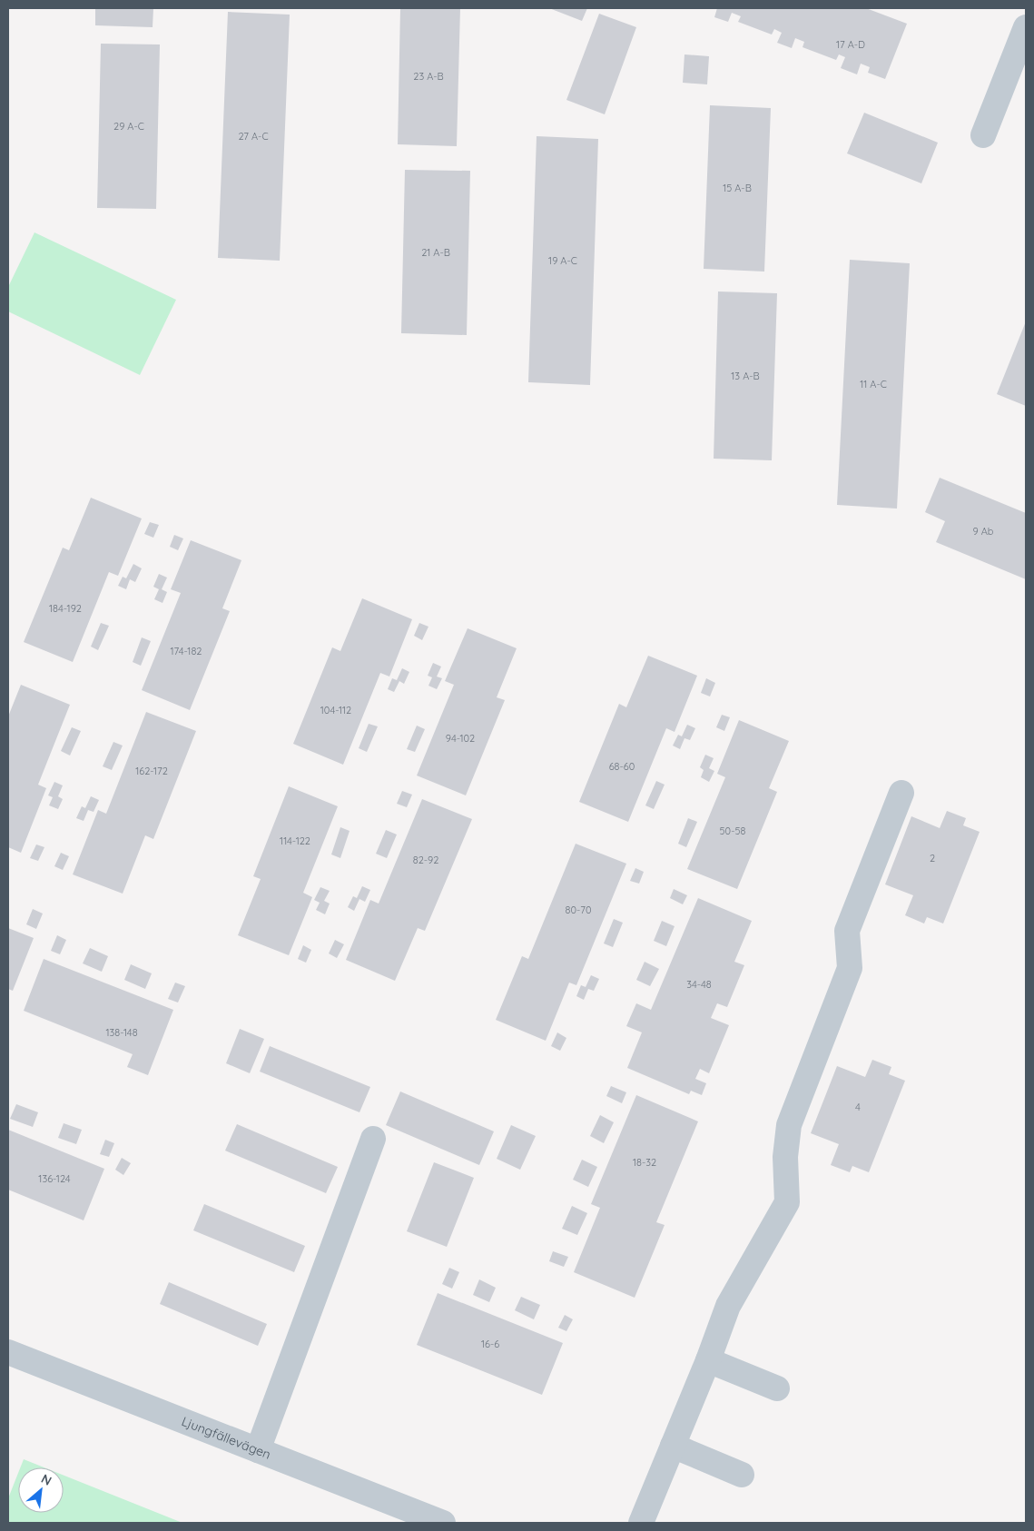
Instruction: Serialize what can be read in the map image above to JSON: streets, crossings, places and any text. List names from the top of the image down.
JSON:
{
  "streets": {
    "street": ["Ljungfällevägen"]
  },
  "house_numbers": [
    "17 A-D",
    "23 A-B",
    "29 A-C",
    "27 A-C",
    "15 A-B",
    "21 A-B",
    "19 A-C",
    "13 A-B",
    "11 A-C",
    "9 Ab",
    "184-192",
    "174-182",
    "104-112",
    "94-102",
    "68-60",
    "162-172",
    "50-58",
    "114-122",
    "2",
    "82-92",
    "80-70",
    "34-48",
    "138-148",
    "4",
    "18-32",
    "136-124",
    "16-6"
  ],
  "north": "top right"
}
